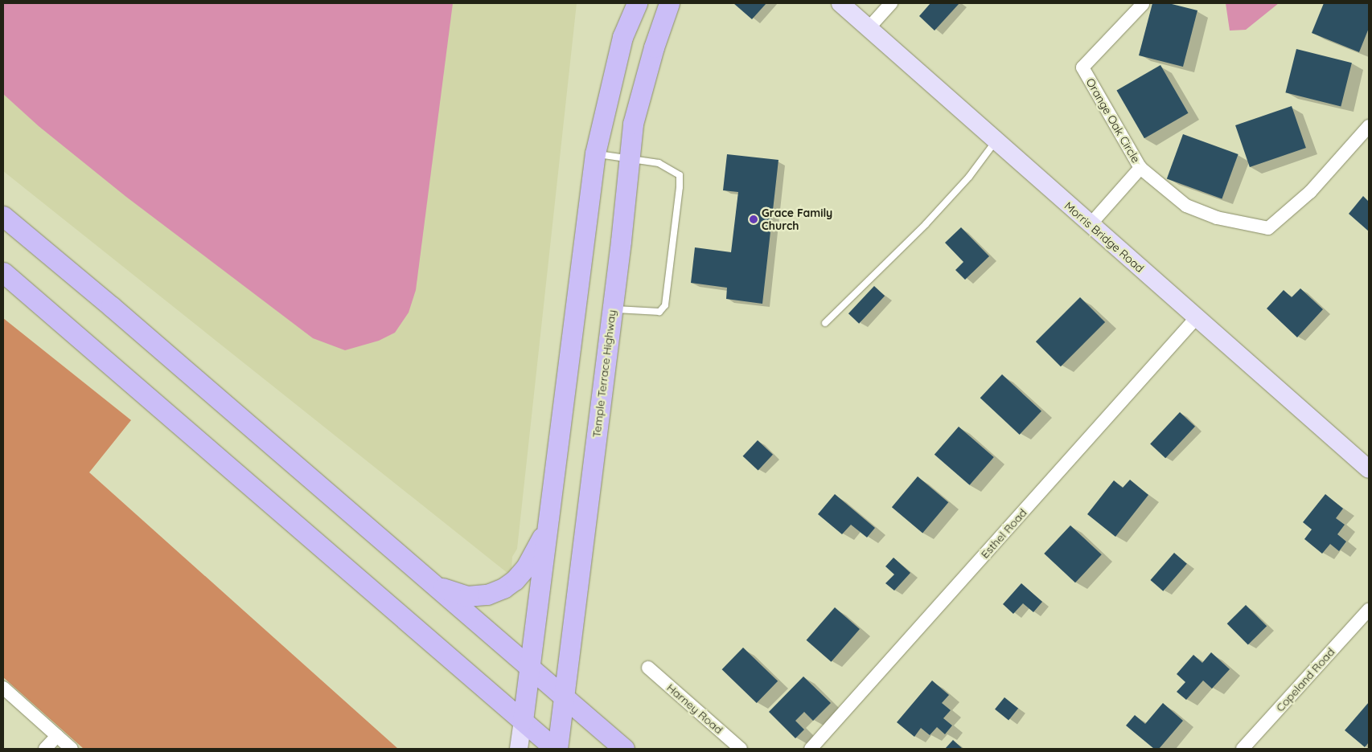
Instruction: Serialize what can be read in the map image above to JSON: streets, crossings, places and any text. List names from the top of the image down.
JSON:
{
  "streets": {
    "main road": ["Temple Terrace Highway"],
    "street": [
      "Orange Oak Circle",
      "Morris Bridge Road",
      "Esthel Road",
      "Copeland Road",
      "Harney Road"
    ]
  },
  "crossings": [
    ["Morris Bridge Road", "Esthel Road"]
  ],
  "places": ["Grace Family Church"]
}
